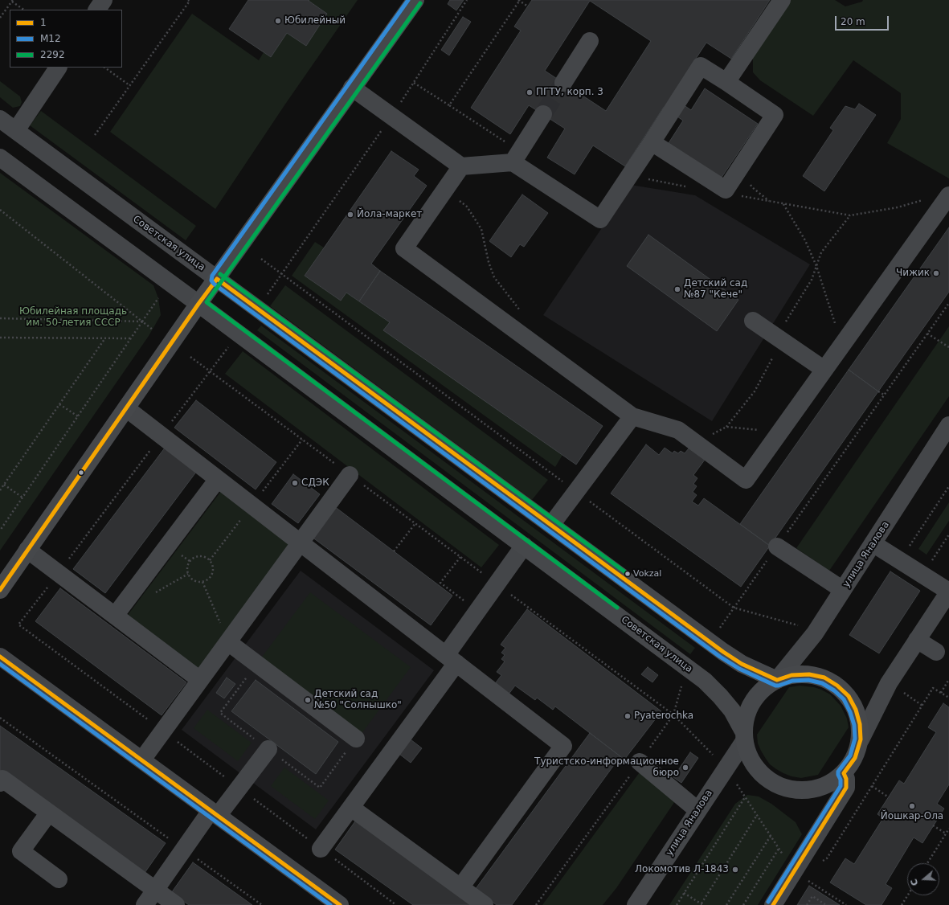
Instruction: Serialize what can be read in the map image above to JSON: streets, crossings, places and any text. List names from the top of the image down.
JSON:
{
  "streets": {
    "main road": ["Советская улица"],
    "street": ["улица Яналова"]
  },
  "crossings": [
    ["Советская улица", "улица Яналова"]
  ],
  "parks": ["Юбилейная площадь им. 50-летия СССР"],
  "places": [
    "Юбилейный",
    "ПГТУ, корп. 3",
    "Йола-маркет",
    "Чижик",
    "Детский сад №87 \"Кече\"",
    "СДЭК",
    "Vokzal",
    "Детский сад №50 \"Солнышко\"",
    "Pyaterochka",
    "Туристско-информационное бюро",
    "Йошкар-Ола",
    "Локомотив Л-1843"
  ],
  "lines": ["transit line М12", "transit line 2292", "transit line 1"],
  "legend": ["1", "М12", "2292"],
  "scale_bar": "20 m",
  "north": "left"
}
